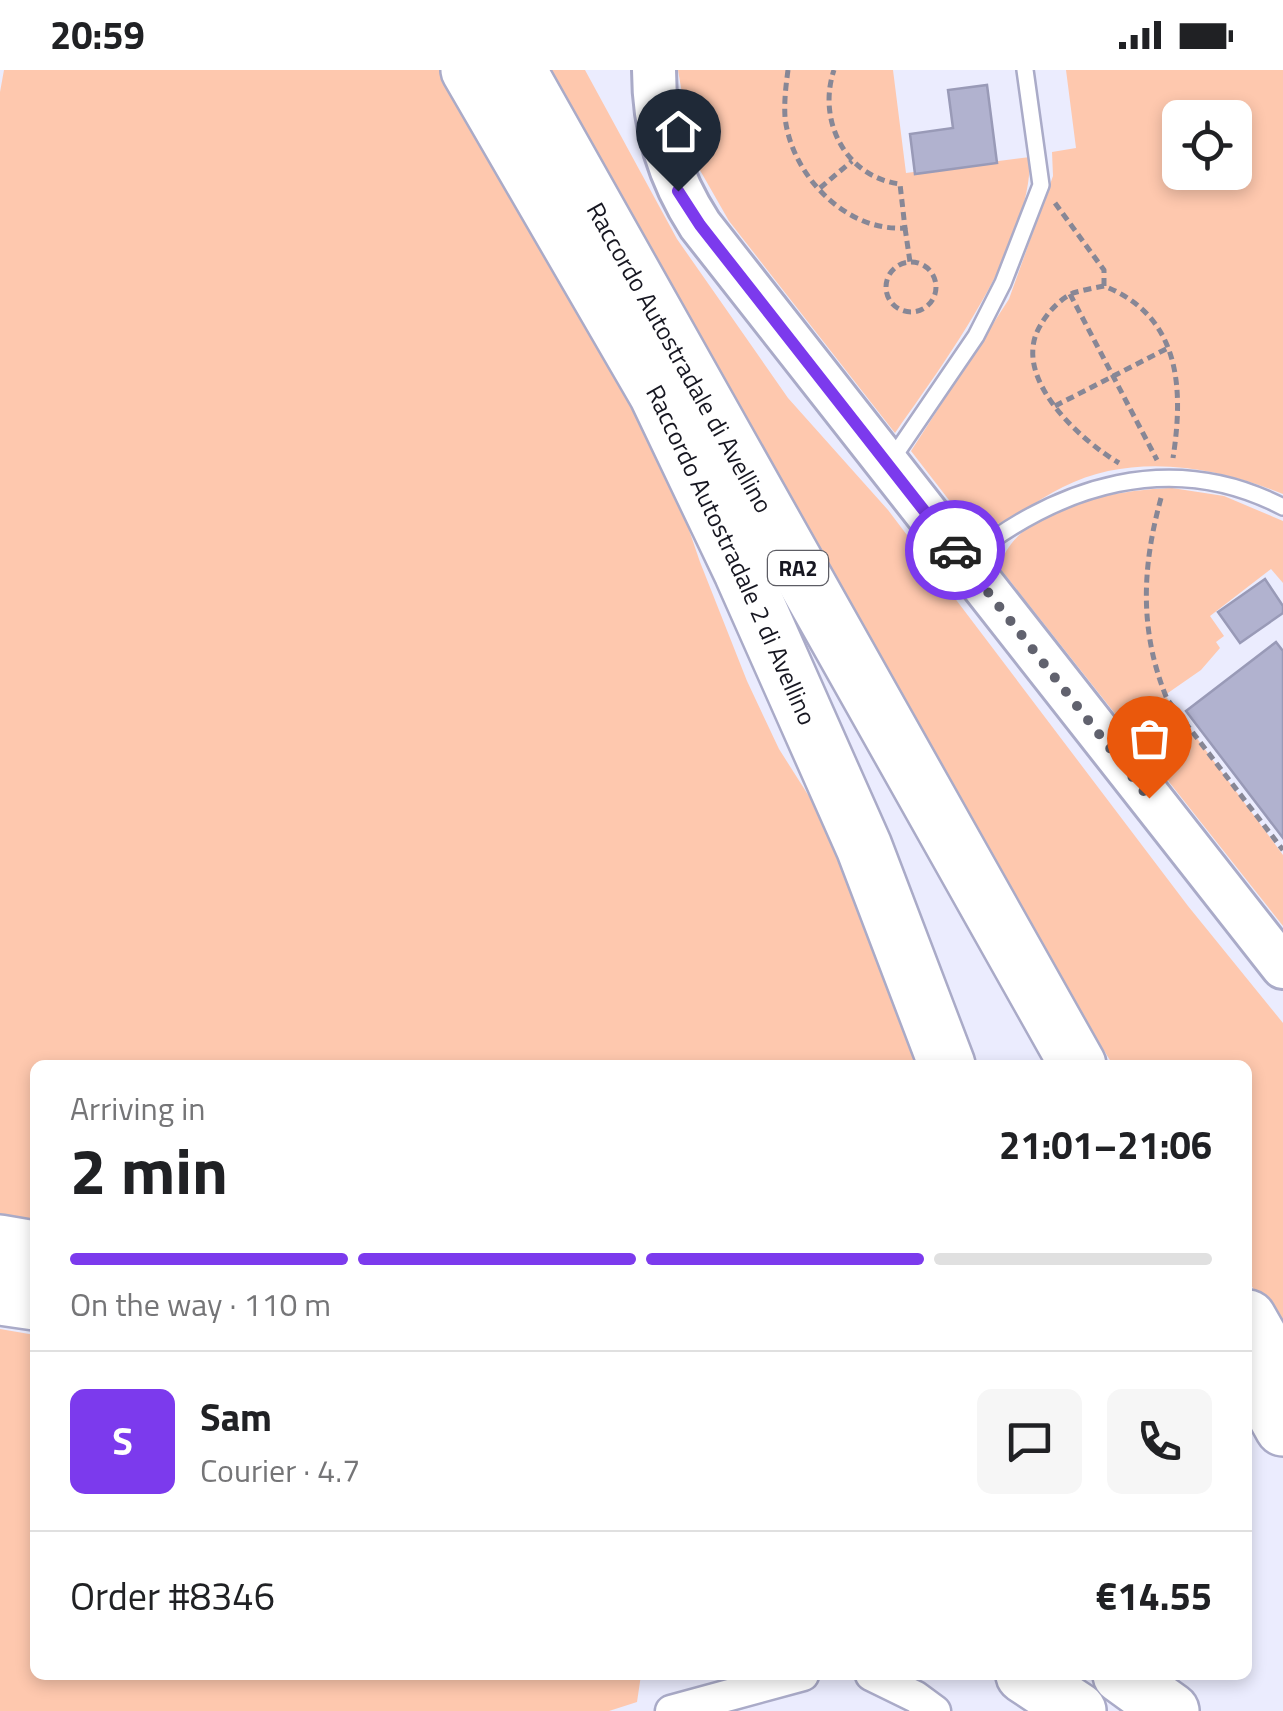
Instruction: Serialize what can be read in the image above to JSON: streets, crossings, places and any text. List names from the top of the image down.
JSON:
{
  "streets": {
    "highway": ["Raccordo Autostradale di Avellino", "Raccordo Autostradale 2 di Avellino", "RA2"]
  },
  "page": {
    "status": "20:59",
    "heading": ["2 min", "Arriving in", "21:01–21:06"],
    "panel": [
      "Sam",
      "Courier · 4.7",
      "Order #8346",
      "€14.55"
    ],
    "bar": "On the way · 110 m",
    "round": "S"
  }
}
